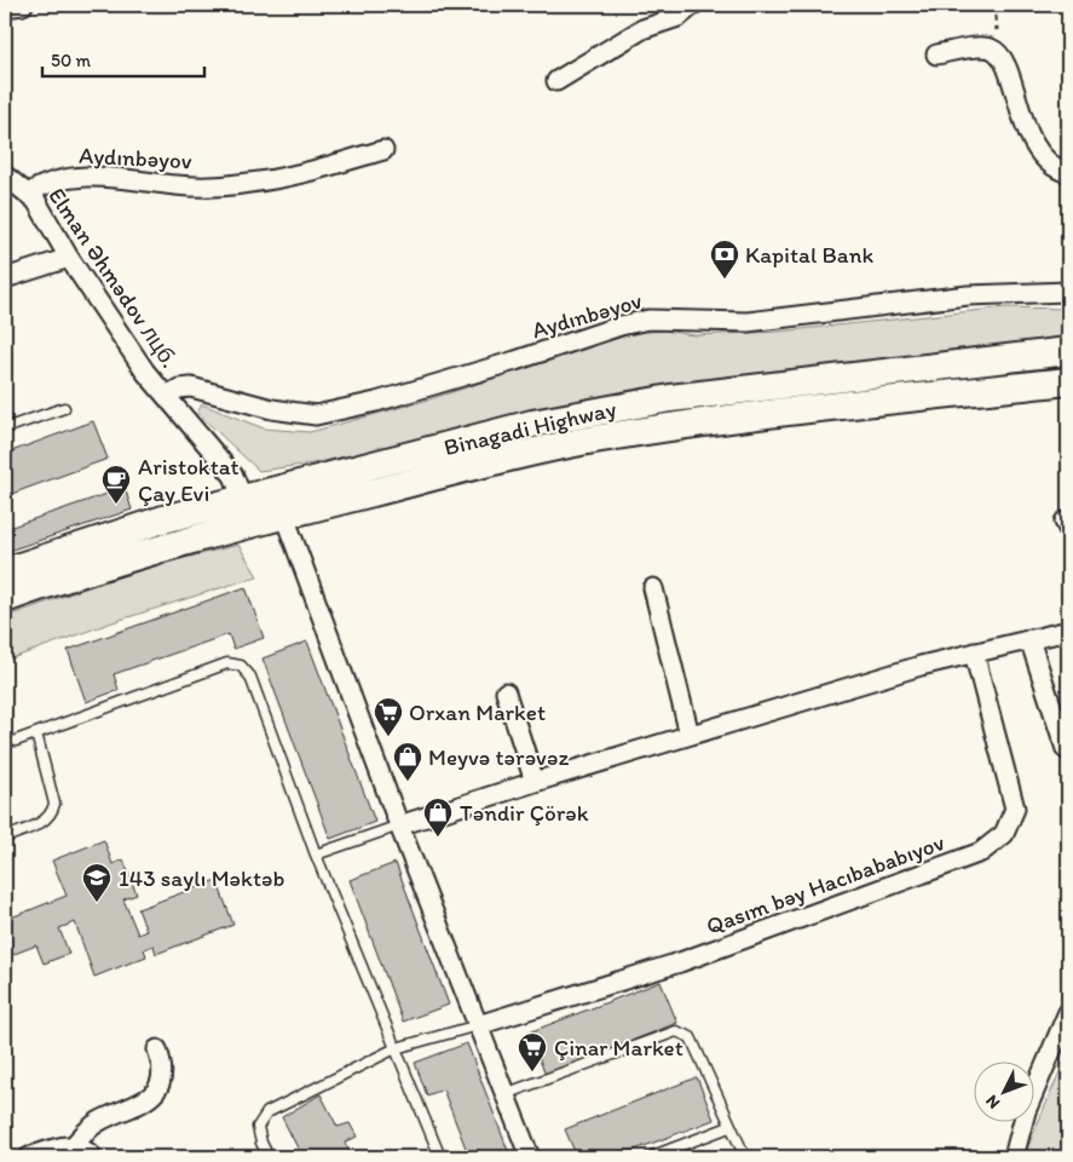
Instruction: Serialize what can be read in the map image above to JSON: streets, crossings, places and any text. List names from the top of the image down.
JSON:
{
  "streets": {
    "main road": ["Binagadi Highway"],
    "street": ["Aydınbəyov", "Elman Əhmədov лцб.", "Qasım bəy Hacıbababıyov"]
  },
  "crossings": [
    ["Aydınbəyov", "Elman Əhmədov лцб."],
    ["Elman Əhmədov лцб.", "Binagadi Highway"]
  ],
  "places": {
    "bank": ["Kapital Bank"],
    "cafe": ["Aristoktat Çay Evi"],
    "supermarket": ["Orxan Market", "Çinar Market"],
    "shop": ["Meyvə tərəvəz", "Təndir Çörək"],
    "school or university": ["143 saylı Məktəb"]
  },
  "scale_bar": "50 m",
  "north": "bottom left"
}
